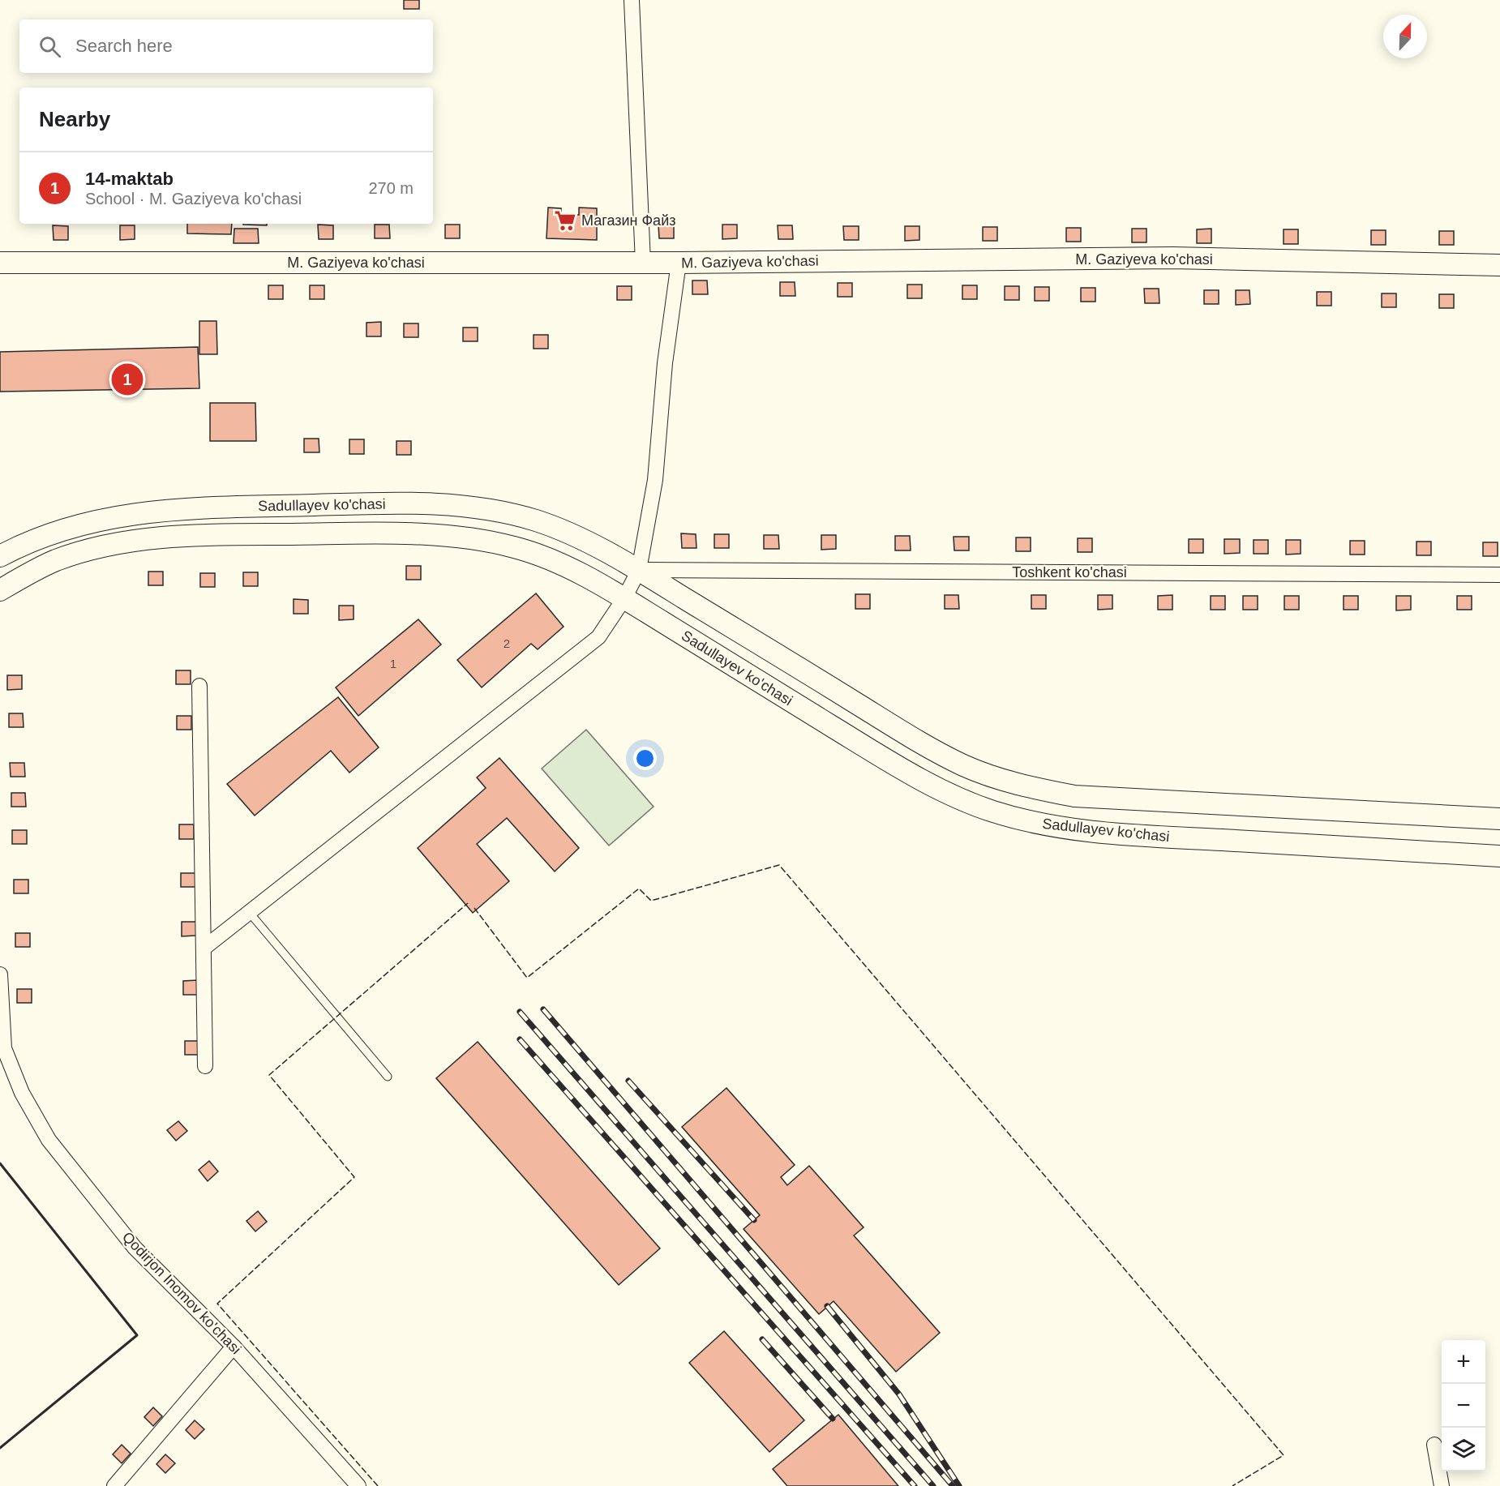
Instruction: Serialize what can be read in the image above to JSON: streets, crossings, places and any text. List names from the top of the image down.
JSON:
{
  "streets": {
    "main road": ["M. Gaziyeva ko'chasi", "Sadullayev ko'chasi"],
    "street": ["Toshkent ko'chasi", "Qodirjon Inomov ko'chasi"]
  },
  "crossings": [
    ["Sadullayev ko'chasi", "Toshkent ko'chasi"]
  ],
  "places": {
    "supermarket": ["Магазин Файз"]
  },
  "house_numbers": ["2", "1"],
  "north": "top",
  "page": {
    "search": "Search here",
    "heading": "Nearby",
    "list": [
      {
        "mark": "1",
        "name": "14-maktab",
        "note": "School · M. Gaziyeva ko'chasi",
        "value": "270 m"
      }
    ],
    "pins": "1",
    "map_buttons": ["+", "−"]
  }
}
